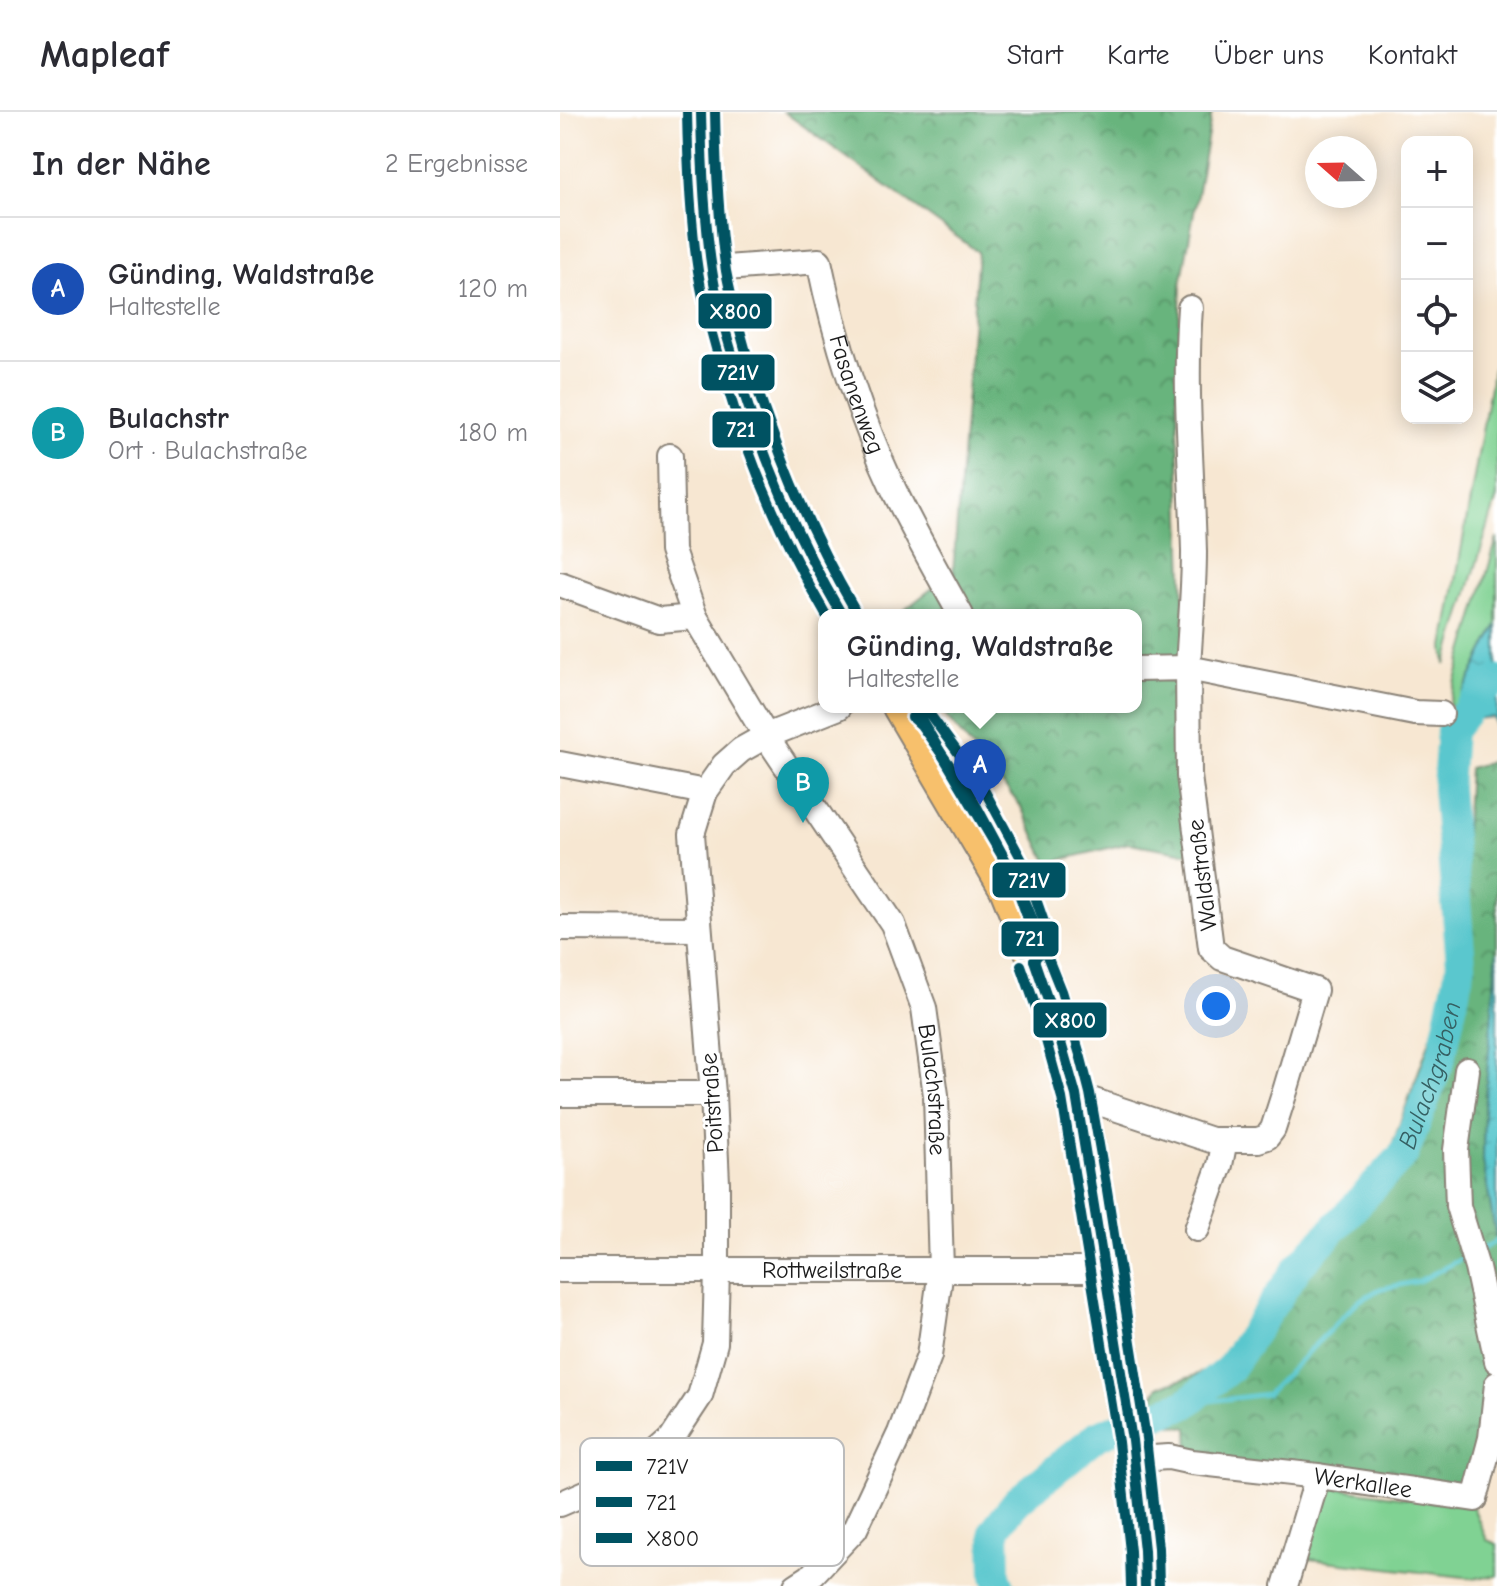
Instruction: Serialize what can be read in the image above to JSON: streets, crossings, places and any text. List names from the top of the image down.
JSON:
{
  "streets": {
    "street": [
      "Fasanenweg",
      "Waldstraße",
      "Bulachstraße",
      "Poitstraße",
      "Rottweilstraße",
      "Werkallee"
    ]
  },
  "crossings": [
    ["Bulachstraße", "Poitstraße"],
    ["Bulachstraße", "Rottweilstraße"],
    ["Poitstraße", "Rottweilstraße"]
  ],
  "water": ["Bulachgraben"],
  "lines": ["transit line 721V", "transit line 721", "transit line X800"],
  "legend": ["721V", "721", "X800"],
  "north": "left",
  "page": {
    "header": "Mapleaf",
    "nav": [
      "Start",
      "Karte",
      "Über uns",
      "Kontakt"
    ],
    "heading": ["In der Nähe", "2 Ergebnisse"],
    "map_buttons": ["+", "−"],
    "list": [
      {
        "mark": "A",
        "name": "Günding, Waldstraße",
        "note": "Haltestelle",
        "value": "120 m"
      },
      {
        "mark": "B",
        "name": "Bulachstr",
        "note": "Ort · Bulachstraße",
        "value": "180 m"
      }
    ],
    "popup": ["Günding, Waldstraße", "Haltestelle"],
    "pins": ["A", "B"]
  }
}
